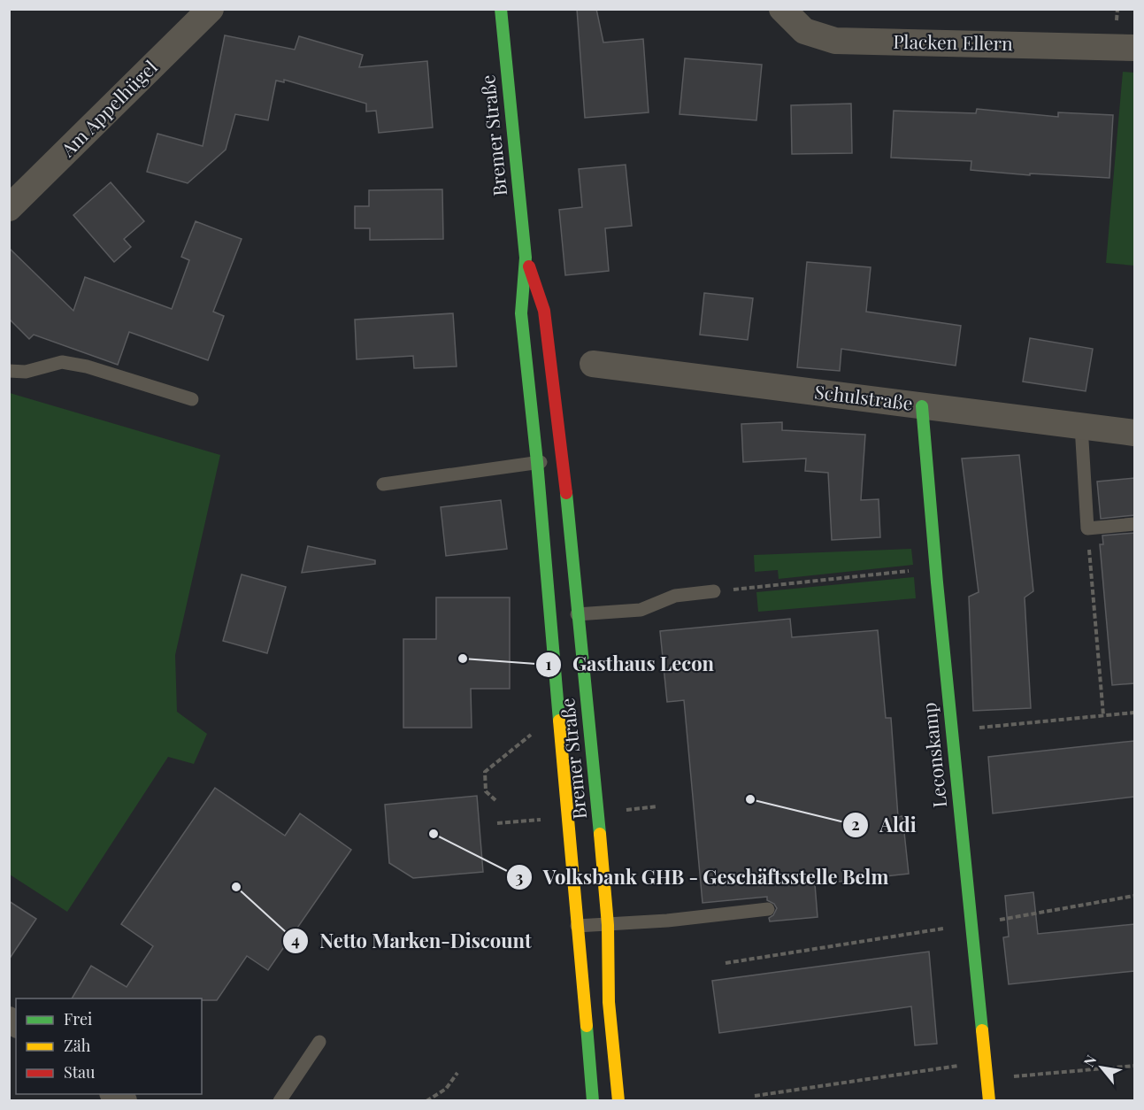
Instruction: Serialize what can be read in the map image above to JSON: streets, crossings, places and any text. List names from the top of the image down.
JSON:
{
  "streets": {
    "street": [
      "Placken Ellern",
      "Am Appelhügel",
      "Bremer Straße",
      "Schulstraße",
      "Leconskamp"
    ]
  },
  "crossings": [
    ["Schulstraße", "Leconskamp"]
  ],
  "places": [
    "Gasthaus Lecon",
    "Aldi",
    "Volksbank GHB - Geschäftsstelle Belm",
    "Netto Marken-Discount"
  ],
  "legend": ["Frei", "Zäh", "Stau"],
  "north": "top left"
}
